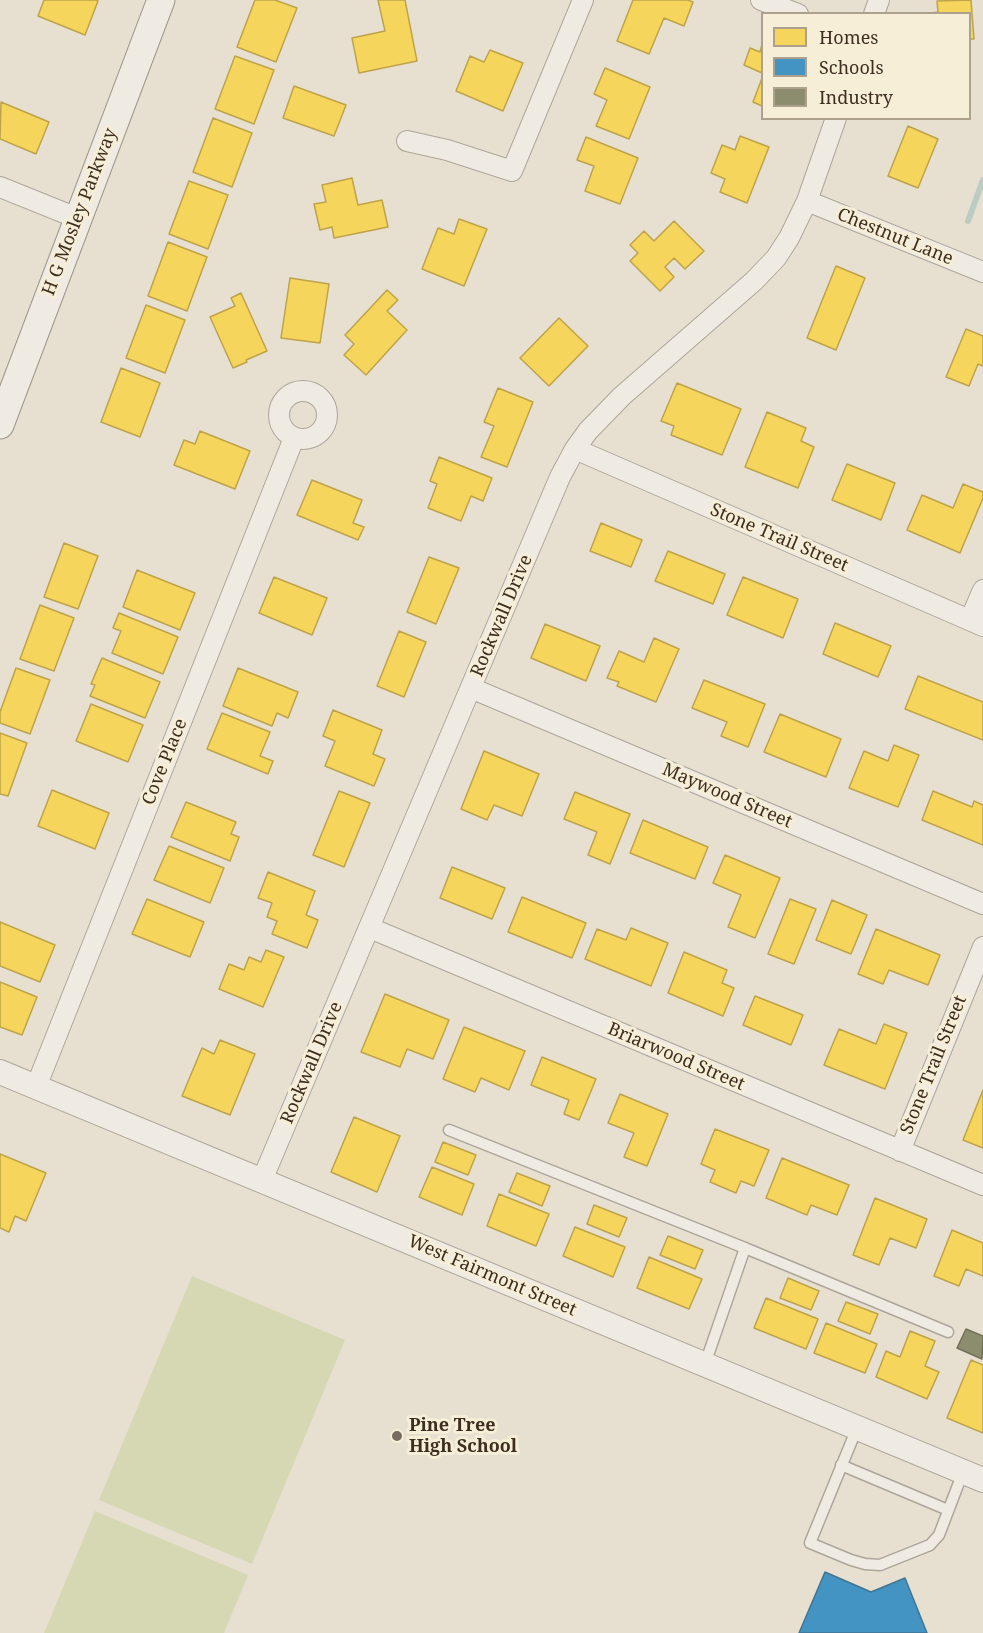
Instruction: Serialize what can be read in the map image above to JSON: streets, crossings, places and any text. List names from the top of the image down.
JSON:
{
  "streets": {
    "main road": ["H G Mosley Parkway"],
    "street": [
      "Chestnut Lane",
      "Stone Trail Street",
      "Rockwall Drive",
      "Cove Place",
      "Maywood Street",
      "Briarwood Street",
      "West Fairmont Street"
    ]
  },
  "crossings": [
    ["Chestnut Lane", "Rockwall Drive"],
    ["Stone Trail Street", "Rockwall Drive"],
    ["Stone Trail Street", "Briarwood Street"],
    ["Rockwall Drive", "Maywood Street"],
    ["Rockwall Drive", "Briarwood Street"],
    ["Rockwall Drive", "West Fairmont Street"],
    ["Cove Place", "West Fairmont Street"]
  ],
  "places": ["Pine Tree High School"],
  "legend": ["Homes", "Schools", "Industry"]
}
